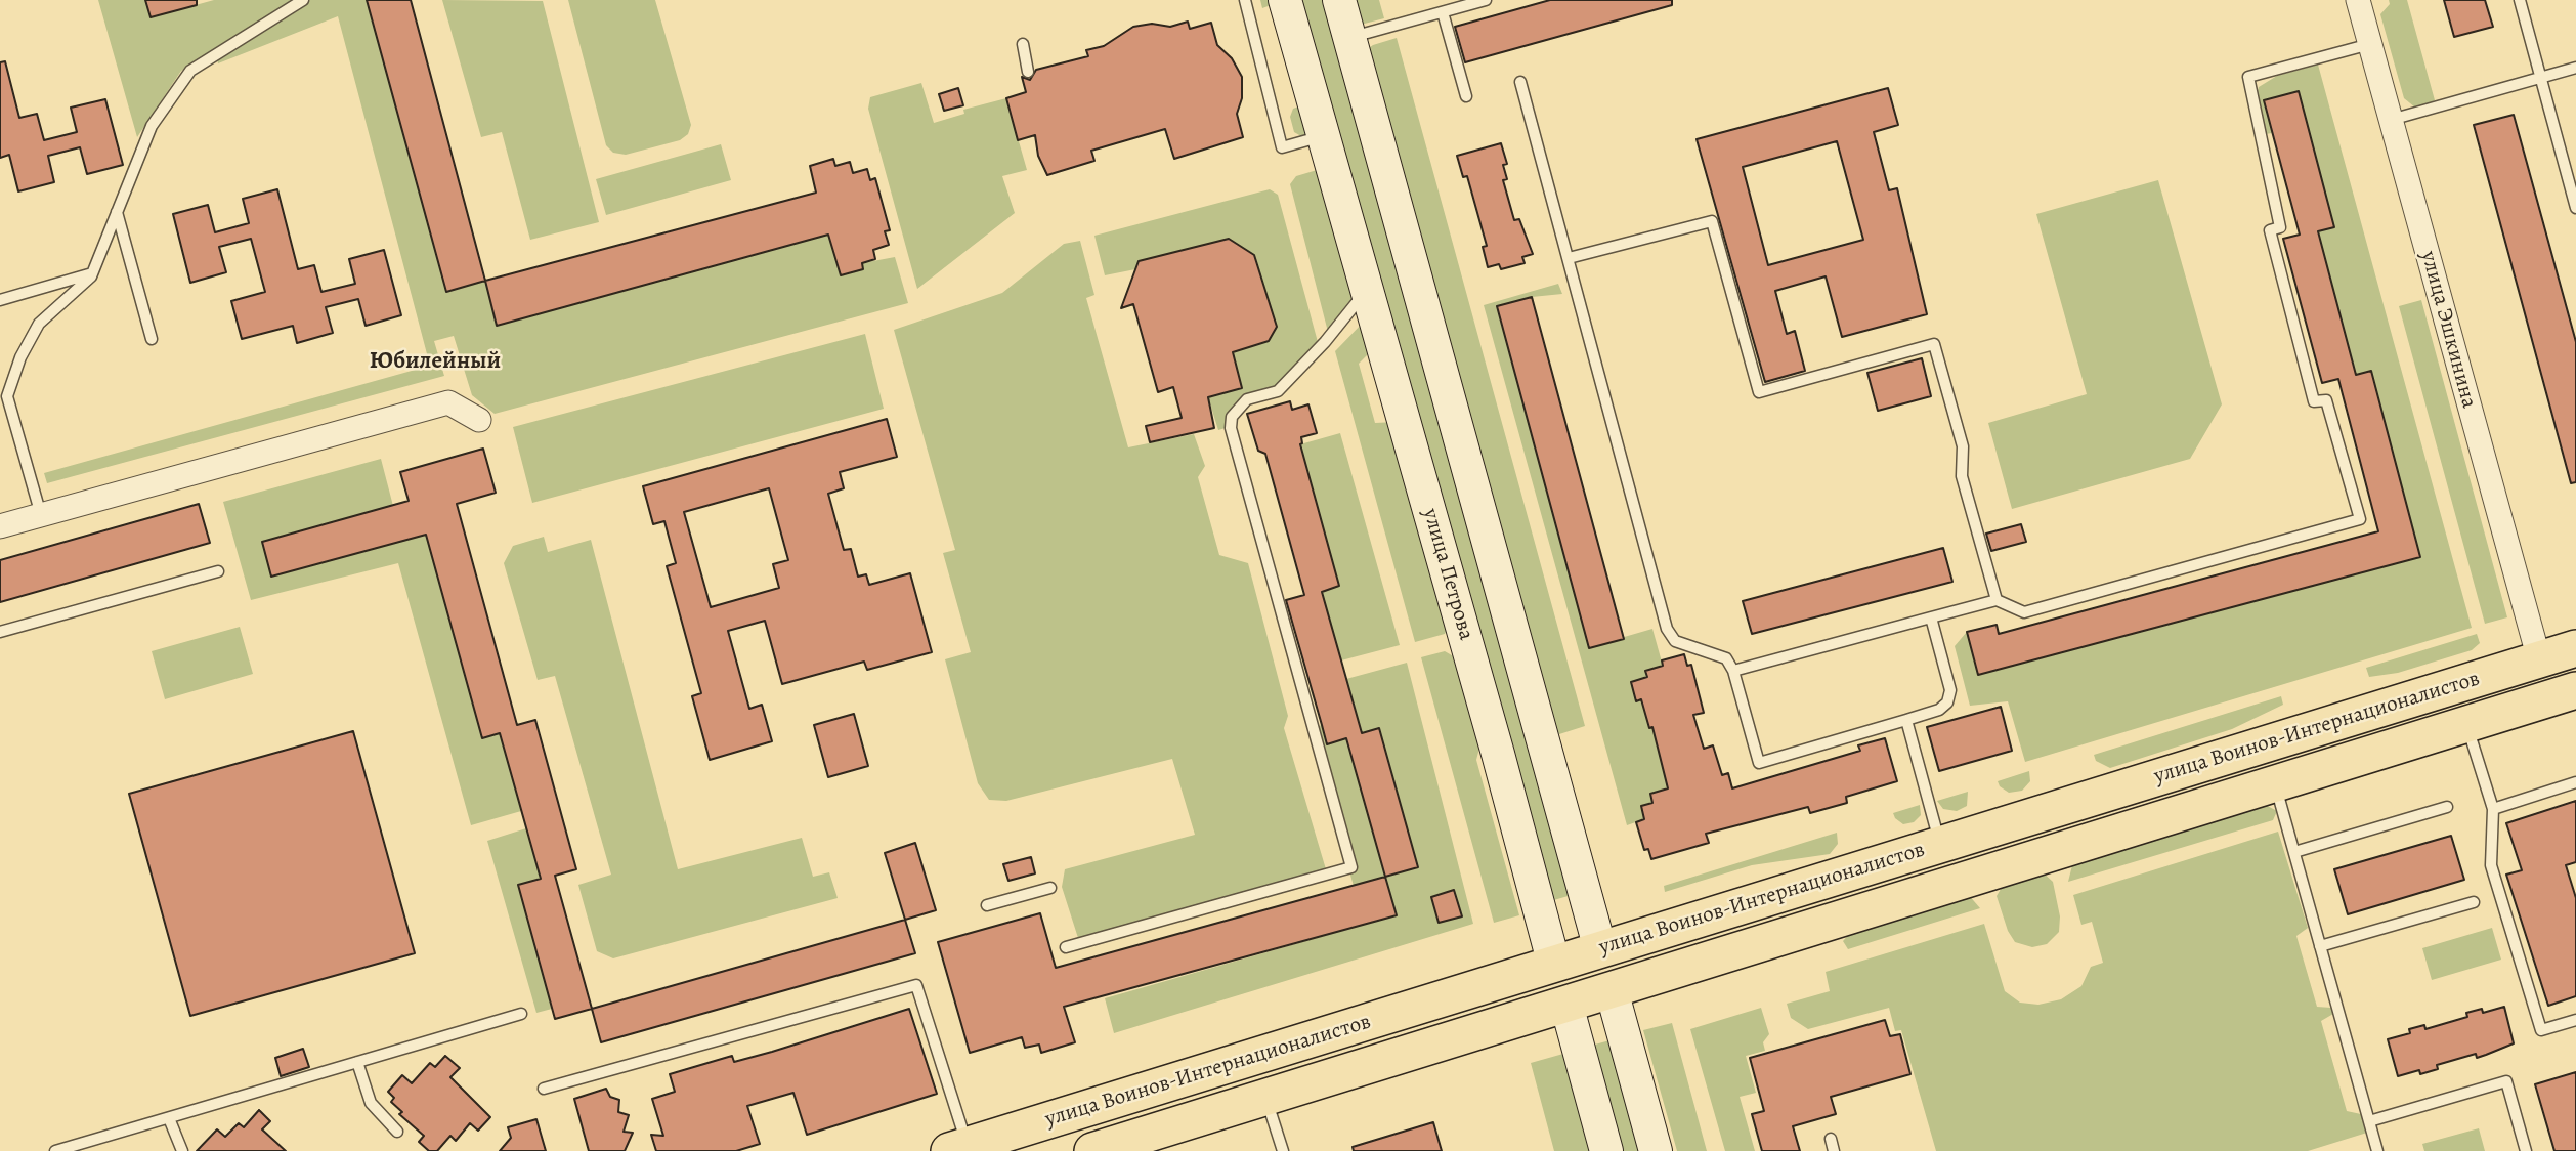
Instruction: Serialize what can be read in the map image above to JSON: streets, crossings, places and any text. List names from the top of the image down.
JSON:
{
  "streets": {
    "main road": ["улица Петрова", "улица Воинов-Интернационалистов"],
    "street": ["улица Эшкинина"]
  },
  "crossings": [
    ["улица Эшкинина", "улица Воинов-Интернационалистов"],
    ["улица Петрова", "улица Воинов-Интернационалистов"]
  ],
  "districts": ["Юбилейный"]
}
